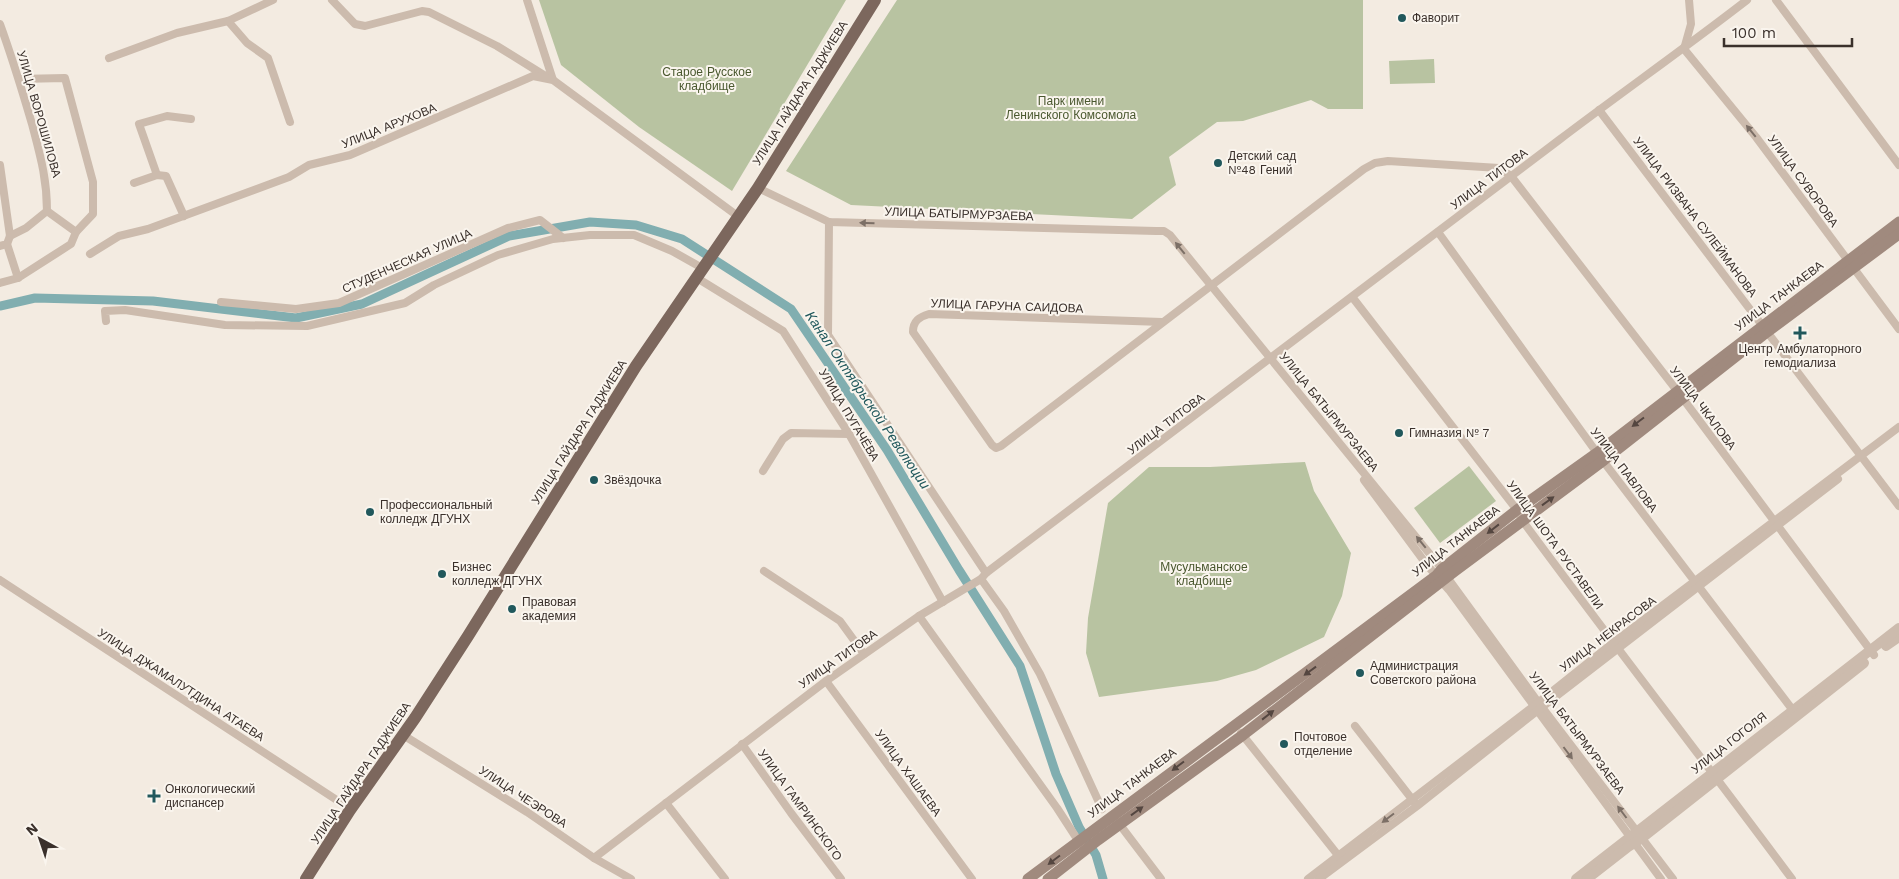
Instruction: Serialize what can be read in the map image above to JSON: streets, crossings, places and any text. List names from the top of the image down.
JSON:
{
  "streets": {
    "main road": ["УЛИЦА ГАЙДАРА ГАДЖИЕВА", "УЛИЦА ТАНКАЕВА"],
    "street": [
      "УЛИЦА ВОРОШИЛОВА",
      "УЛИЦА АРУХОВА",
      "УЛИЦА ТИТОВА",
      "УЛИЦА СУВОРОВА",
      "УЛИЦА БАТЫРМУРЗАЕВА",
      "УЛИЦА РИЗВАНА СУЛЕЙМАНОВА",
      "СТУДЕНЧЕСКАЯ УЛИЦА",
      "УЛИЦА ГАРУНА САИДОВА",
      "УЛИЦА ЧКАЛОВА",
      "УЛИЦА ПУГАЧЁВА",
      "УЛИЦА ПАВЛОВА",
      "УЛИЦА ШОТА РУСТАВЕЛИ",
      "УЛИЦА НЕКРАСОВА",
      "УЛИЦА ДЖАМАЛУТДИНА АТАЕВА",
      "УЛИЦА ГОГОЛЯ",
      "УЛИЦА ХАШАЕВА",
      "УЛИЦА ЧЕЭРОВА",
      "УЛИЦА ГАМРИНСКОГО"
    ]
  },
  "crossings": [
    ["УЛИЦА ГАЙДАРА ГАДЖИЕВА", "УЛИЦА БАТЫРМУРЗАЕВА"],
    ["УЛИЦА ГАЙДАРА ГАДЖИЕВА", "УЛИЦА ПУГАЧЁВА"],
    ["УЛИЦА ГАЙДАРА ГАДЖИЕВА", "УЛИЦА ДЖАМАЛУТДИНА АТАЕВА"],
    ["УЛИЦА ГАЙДАРА ГАДЖИЕВА", "УЛИЦА ЧЕЭРОВА"],
    ["УЛИЦА ТИТОВА", "УЛИЦА СУВОРОВА"],
    ["УЛИЦА ТИТОВА", "УЛИЦА БАТЫРМУРЗАЕВА"],
    ["УЛИЦА ТИТОВА", "УЛИЦА РИЗВАНА СУЛЕЙМАНОВА"],
    ["УЛИЦА ТИТОВА", "УЛИЦА ГАРУНА САИДОВА"],
    ["УЛИЦА ТИТОВА", "УЛИЦА ЧКАЛОВА"],
    ["УЛИЦА ТИТОВА", "УЛИЦА ПУГАЧЁВА"],
    ["УЛИЦА ТИТОВА", "УЛИЦА ПАВЛОВА"],
    ["УЛИЦА ТИТОВА", "УЛИЦА ШОТА РУСТАВЕЛИ"],
    ["УЛИЦА ТИТОВА", "УЛИЦА ХАШАЕВА"],
    ["УЛИЦА ТИТОВА", "УЛИЦА ЧЕЭРОВА"],
    ["УЛИЦА ТИТОВА", "УЛИЦА ГАМРИНСКОГО"],
    ["УЛИЦА СУВОРОВА", "УЛИЦА ТАНКАЕВА"],
    ["УЛИЦА БАТЫРМУРЗАЕВА", "УЛИЦА ТАНКАЕВА"],
    ["УЛИЦА БАТЫРМУРЗАЕВА", "УЛИЦА ГАРУНА САИДОВА"],
    ["УЛИЦА БАТЫРМУРЗАЕВА", "УЛИЦА НЕКРАСОВА"],
    ["УЛИЦА БАТЫРМУРЗАЕВА", "УЛИЦА ГОГОЛЯ"],
    ["УЛИЦА РИЗВАНА СУЛЕЙМАНОВА", "УЛИЦА ТАНКАЕВА"],
    ["УЛИЦА РИЗВАНА СУЛЕЙМАНОВА", "УЛИЦА НЕКРАСОВА"],
    ["СТУДЕНЧЕСКАЯ УЛИЦА", "УЛИЦА ПУГАЧЁВА"],
    ["УЛИЦА ТАНКАЕВА", "УЛИЦА ЧКАЛОВА"],
    ["УЛИЦА ТАНКАЕВА", "УЛИЦА ПАВЛОВА"],
    ["УЛИЦА ТАНКАЕВА", "УЛИЦА ШОТА РУСТАВЕЛИ"],
    ["УЛИЦА ГАРУНА САИДОВА", "УЛИЦА ЧКАЛОВА"],
    ["УЛИЦА ЧКАЛОВА", "УЛИЦА НЕКРАСОВА"],
    ["УЛИЦА ЧКАЛОВА", "УЛИЦА ГОГОЛЯ"],
    ["УЛИЦА ПАВЛОВА", "УЛИЦА НЕКРАСОВА"],
    ["УЛИЦА ПАВЛОВА", "УЛИЦА ГОГОЛЯ"],
    ["УЛИЦА ШОТА РУСТАВЕЛИ", "УЛИЦА НЕКРАСОВА"],
    ["УЛИЦА ШОТА РУСТАВЕЛИ", "УЛИЦА ГОГОЛЯ"]
  ],
  "one_way": ["УЛИЦА СУВОРОВА"],
  "water": ["Канал Октябрьской Революции"],
  "parks": ["Старое Русское кладбище", "Парк имени Ленинского Комсомола", "Мусульманское кладбище"],
  "places": {
    "other": [
      "Фаворит",
      "Детский сад №48 Гений",
      "Гимназия № 7",
      "Звёздочка",
      "Профессиональный колледж ДГУНХ",
      "Бизнес колледж ДГУНХ",
      "Правовая академия",
      "Администрация Советского района",
      "Почтовое отделение"
    ],
    "health": ["Центр Амбулаторного гемодиализа", "Онкологический диспансер"]
  },
  "scale_bar": "100 m",
  "north": "top left"
}
